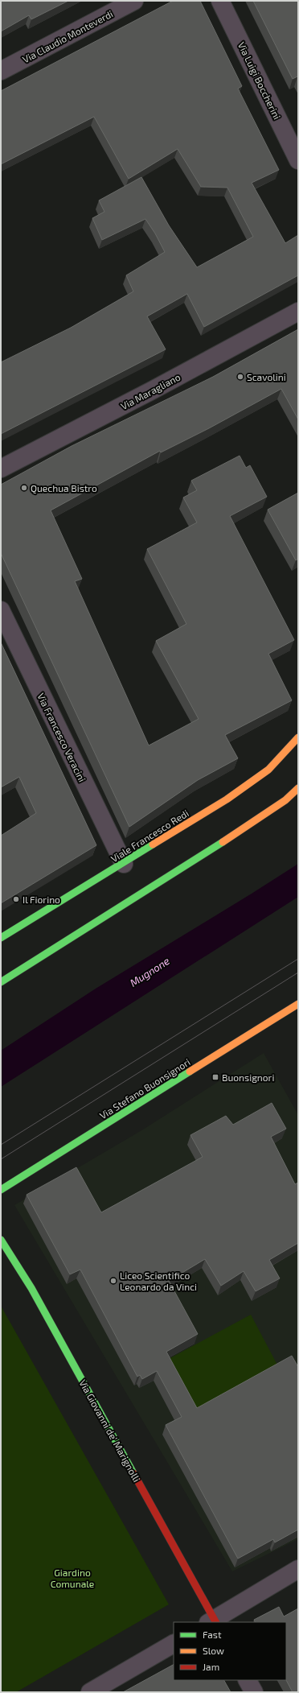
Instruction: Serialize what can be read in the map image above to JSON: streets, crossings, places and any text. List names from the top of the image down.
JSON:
{
  "streets": {
    "street": [
      "Via Claudio Monteverdi",
      "Via Luigi Boccherini",
      "Via Maragliano",
      "Via Francesco Veracini",
      "Viale Francesco Redi",
      "Via Stefano Buonsignori",
      "Via Giovanni de' Marignolli"
    ]
  },
  "crossings": [
    ["Via Francesco Veracini", "Viale Francesco Redi"]
  ],
  "water": ["Mugnone"],
  "parks": ["Giardino Comunale"],
  "places": {
    "other": [
      "Scavolini",
      "Quechua Bistro",
      "Il Fiorino",
      "Liceo Scientifico Leonardo da Vinci"
    ],
    "transit": ["Buonsignori"]
  },
  "legend": ["Fast", "Slow", "Jam"]
}
